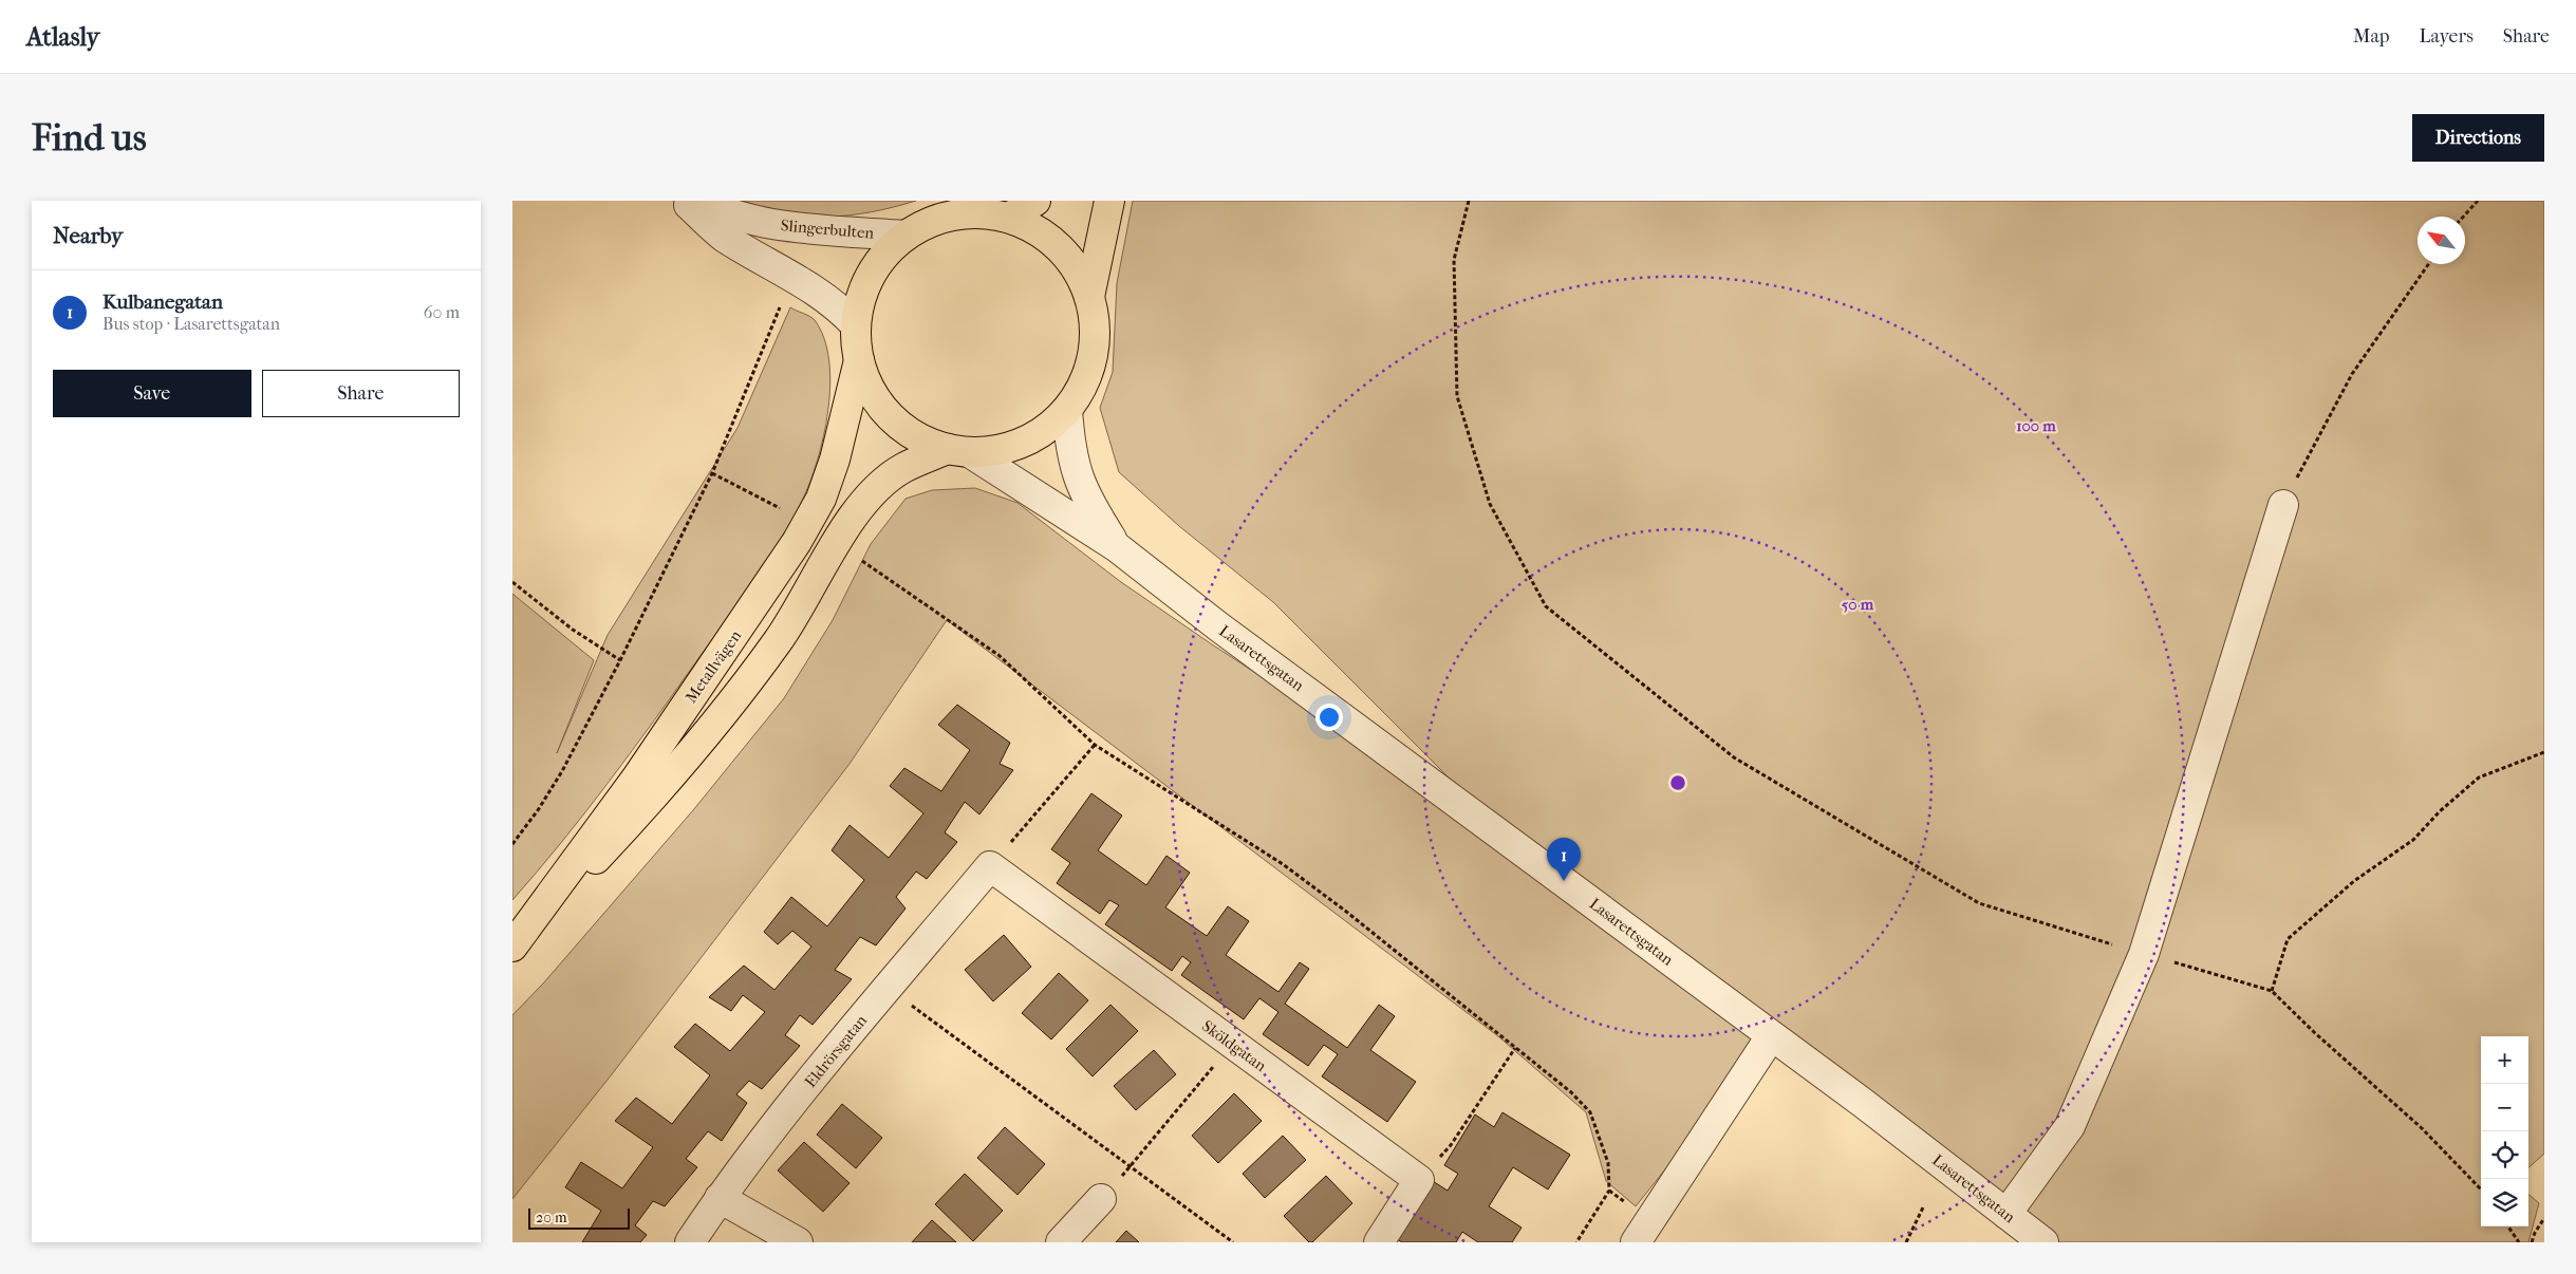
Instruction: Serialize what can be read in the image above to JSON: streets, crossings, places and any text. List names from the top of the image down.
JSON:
{
  "streets": {
    "main road": ["Metallvägen"],
    "street": [
      "Slingerbulten",
      "Lasarettsgatan",
      "Sköldgatan",
      "Eldrörsgatan"
    ]
  },
  "crossings": [
    ["Lasarettsgatan", "Metallvägen"],
    ["Sköldgatan", "Eldrörsgatan"]
  ],
  "scale_bar": "20 m",
  "north": "top left",
  "page": {
    "header": "Atlasly",
    "nav": ["Map", "Layers", "Share"],
    "buttons": [
      "Directions",
      ["Save", "Share"]
    ],
    "title": "Find us",
    "heading": "Nearby",
    "list": [
      {
        "mark": "1",
        "name": "Kulbanegatan",
        "note": "Bus stop · Lasarettsgatan",
        "value": "60 m"
      }
    ],
    "pins": "1",
    "map_buttons": ["+", "−"],
    "scale": "20 m"
  },
  "rings": ["100 m", "50 m"]
}
